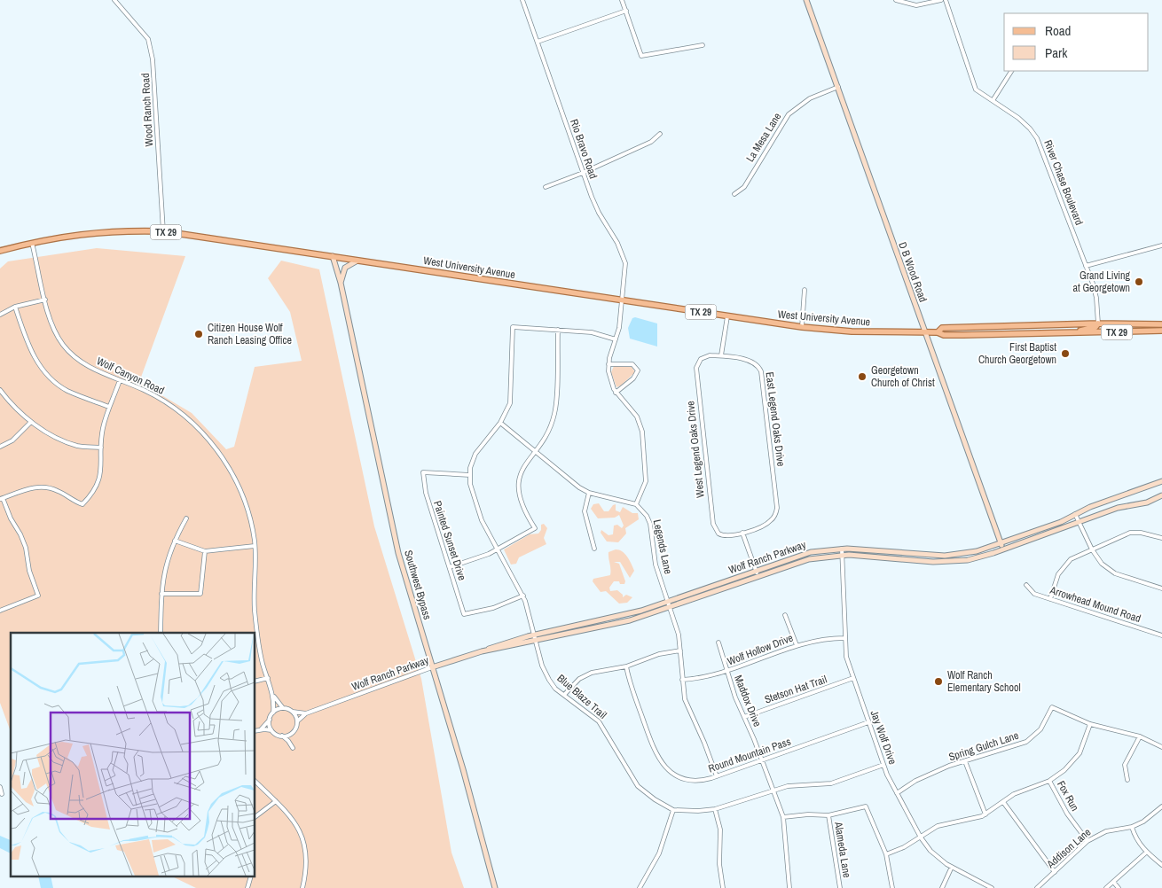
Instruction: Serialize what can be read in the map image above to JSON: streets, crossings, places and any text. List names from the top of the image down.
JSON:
{
  "streets": {
    "main road": ["TX 29", "West University Avenue"],
    "street": [
      "Wood Ranch Road",
      "La Mesa Lane",
      "Rio Bravo Road",
      "River Chase Boulevard",
      "D B Wood Road",
      "Wolf Canyon Road",
      "East Legend Oaks Drive",
      "West Legend Oaks Drive",
      "Painted Sunset Drive",
      "Legends Lane",
      "Wolf Ranch Parkway",
      "Southwest Bypass",
      "Arrowhead Mound Road",
      "Wolf Hollow Drive",
      "Stetson Hat Trail",
      "Blue Blaze Trail",
      "Maddox Drive",
      "Jay Wolf Drive",
      "Spring Gulch Lane",
      "Round Mountain Pass",
      "Fox Run",
      "Addison Lane",
      "Alameda Lane"
    ]
  },
  "crossings": [
    ["Wood Ranch Road", "West University Avenue"],
    ["La Mesa Lane", "D B Wood Road"],
    ["Rio Bravo Road", "West University Avenue"],
    ["River Chase Boulevard", "West University Avenue"],
    ["West University Avenue", "D B Wood Road"],
    ["West University Avenue", "Wolf Canyon Road"],
    ["West University Avenue", "Southwest Bypass"],
    ["D B Wood Road", "Wolf Ranch Parkway"],
    ["Wolf Canyon Road", "Wolf Ranch Parkway"],
    ["East Legend Oaks Drive", "West Legend Oaks Drive"],
    ["Painted Sunset Drive", "Blue Blaze Trail"],
    ["Legends Lane", "Wolf Ranch Parkway"],
    ["Legends Lane", "Wolf Hollow Drive"],
    ["Legends Lane", "Round Mountain Pass"],
    ["Wolf Ranch Parkway", "Southwest Bypass"],
    ["Wolf Ranch Parkway", "Blue Blaze Trail"],
    ["Wolf Ranch Parkway", "Jay Wolf Drive"],
    ["Wolf Hollow Drive", "Maddox Drive"],
    ["Wolf Hollow Drive", "Jay Wolf Drive"],
    ["Stetson Hat Trail", "Maddox Drive"],
    ["Stetson Hat Trail", "Jay Wolf Drive"],
    ["Maddox Drive", "Round Mountain Pass"],
    ["Jay Wolf Drive", "Spring Gulch Lane"],
    ["Jay Wolf Drive", "Round Mountain Pass"],
    ["Fox Run", "Addison Lane"]
  ],
  "places": [
    "Grand Living at Georgetown",
    "Citizen House Wolf Ranch Leasing Office",
    "First Baptist Church Georgetown",
    "Georgetown Church of Christ",
    "Wolf Ranch Elementary School"
  ],
  "legend": ["Road", "Park"]
}
